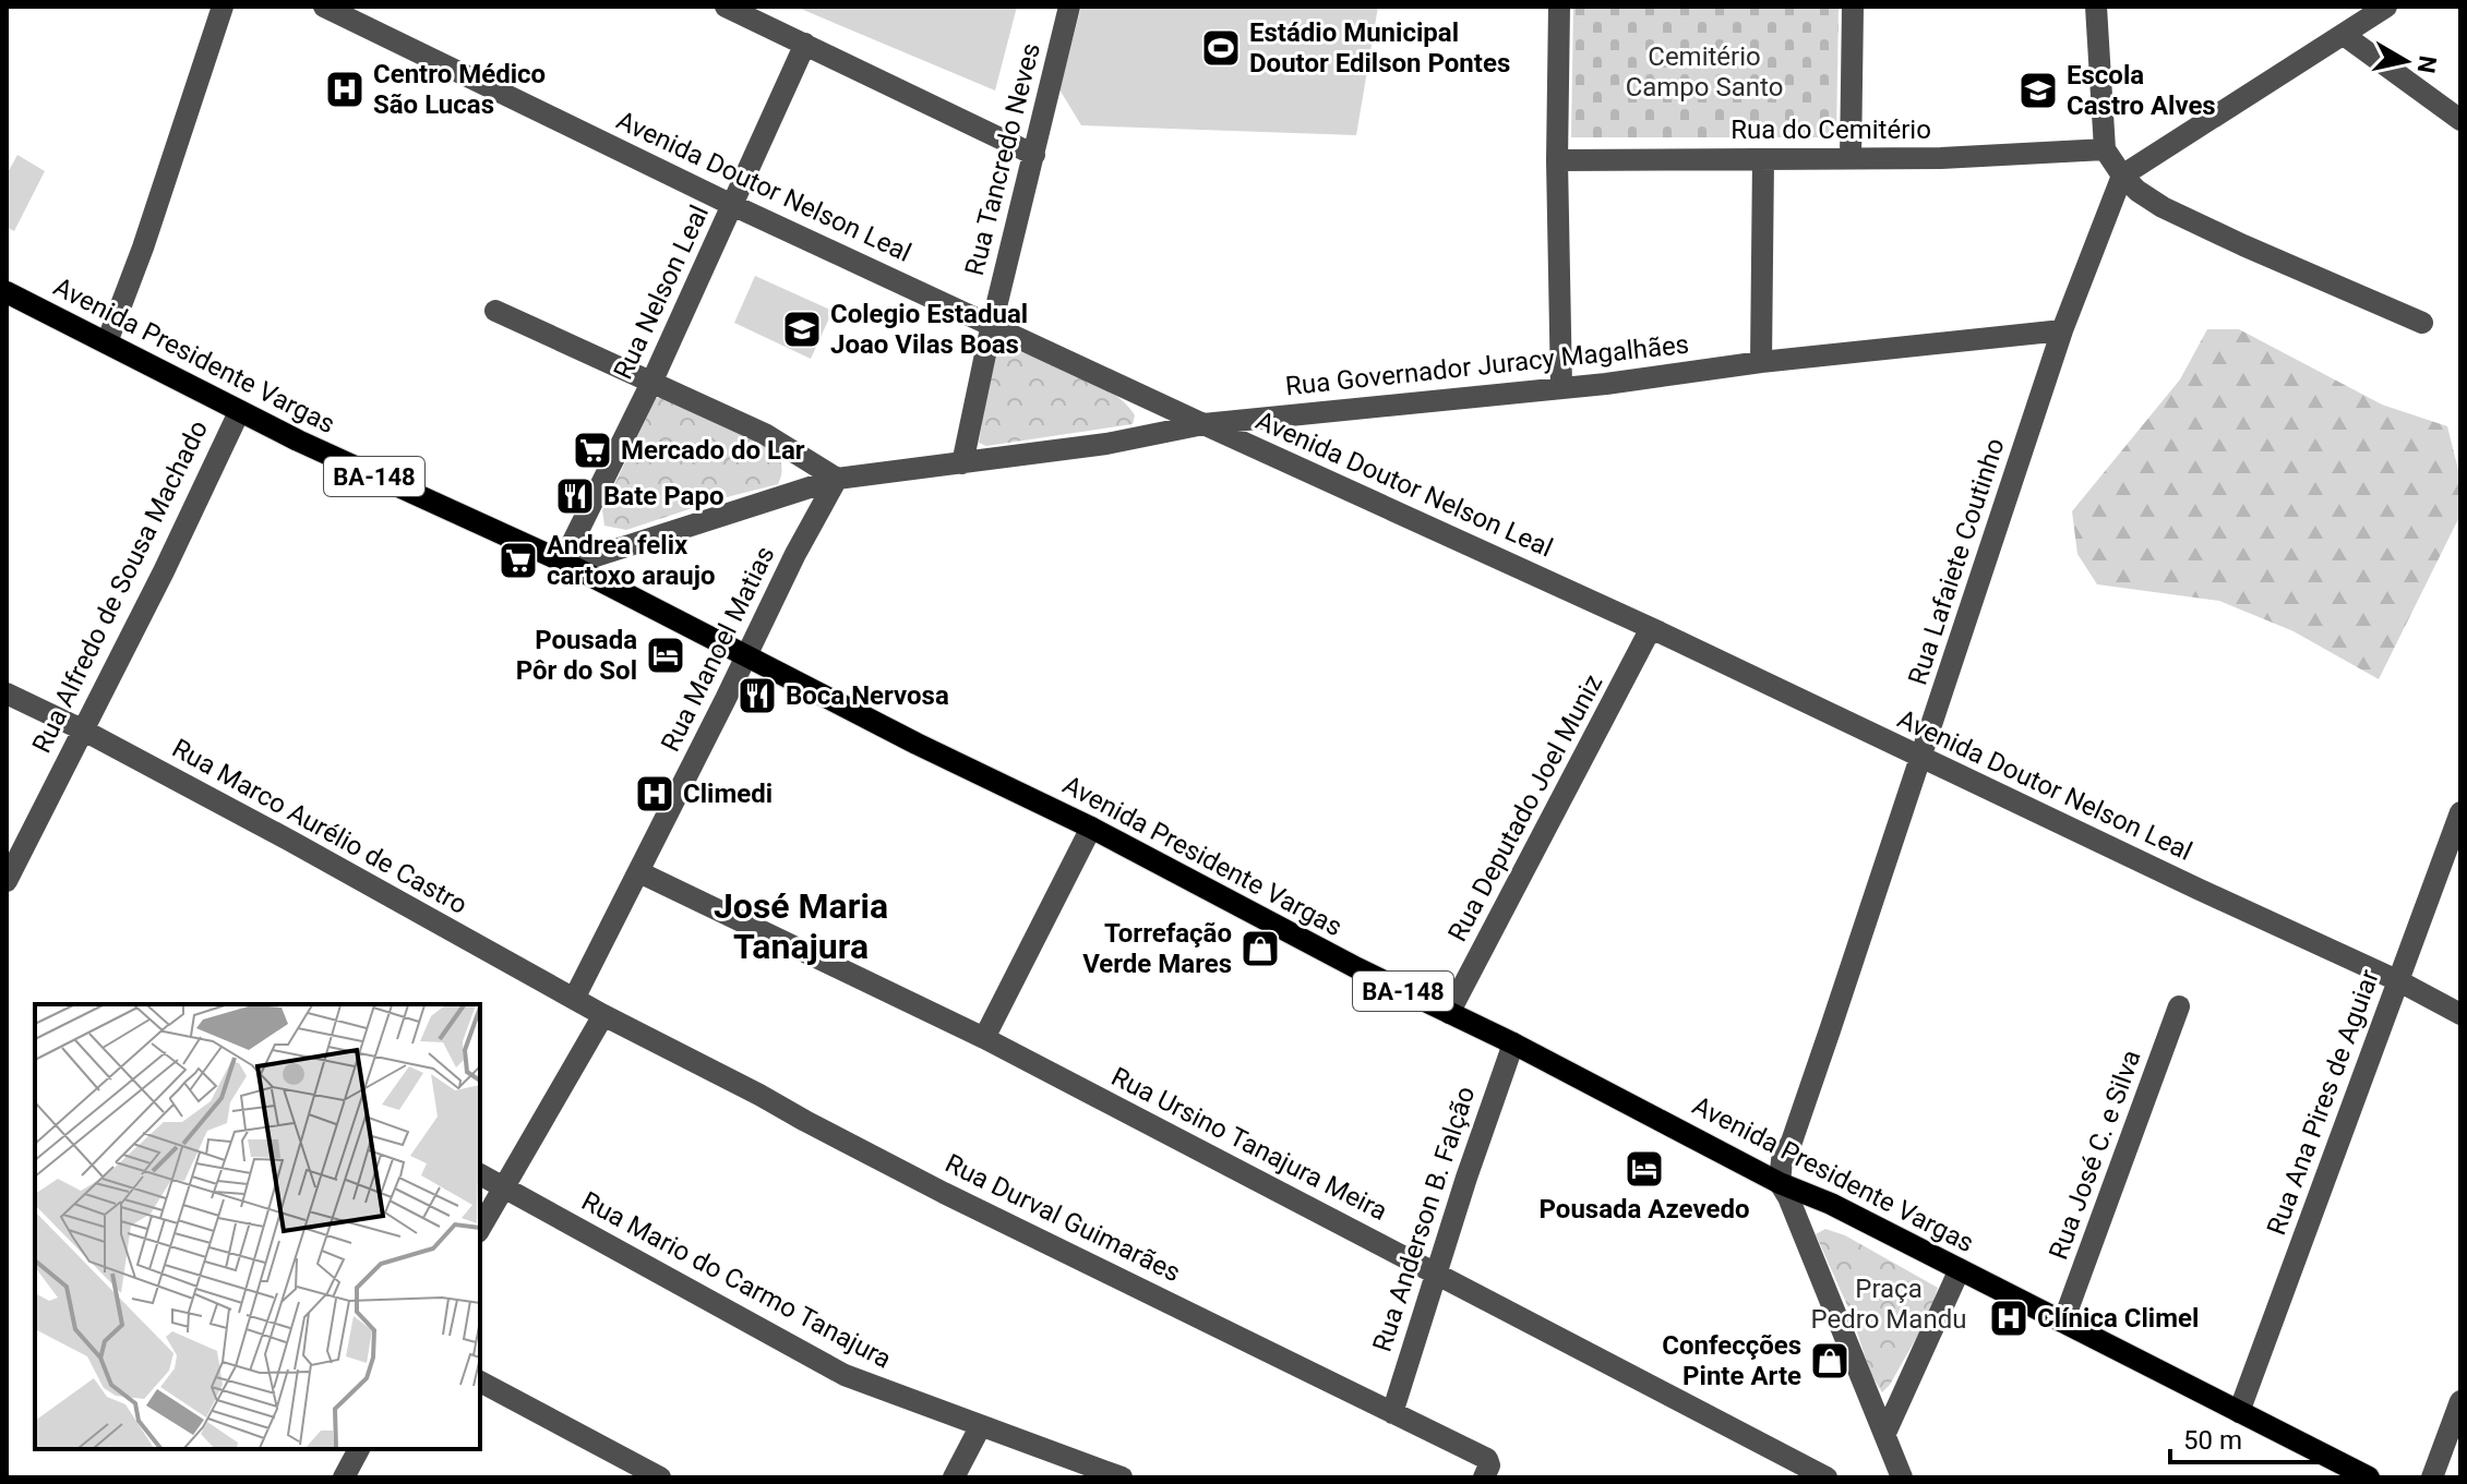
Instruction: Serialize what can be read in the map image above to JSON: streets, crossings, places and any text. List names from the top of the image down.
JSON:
{
  "streets": {
    "main road": ["Avenida Presidente Vargas", "BA-148"],
    "street": [
      "Rua do Cemitério",
      "Rua Tancredo Neves",
      "Avenida Doutor Nelson Leal",
      "Rua Nelson Leal",
      "Rua Governador Juracy Magalhães",
      "Rua Lafaiete Coutinho",
      "Rua Alfredo de Sousa Machado",
      "Rua Manoel Matias",
      "Rua Deputado Joel Muniz",
      "Rua Marco Aurélio de Castro",
      "Rua Ana Pires de Aguiar",
      "Rua Ursino Tanajura Meira",
      "Rua José C. e Silva",
      "Rua Durval Guimarães",
      "Rua Anderson B. Falção",
      "Rua Mario do Carmo Tanajura"
    ]
  },
  "crossings": [
    ["Rua Tancredo Neves", "Avenida Doutor Nelson Leal"],
    ["Rua Tancredo Neves", "Rua Governador Juracy Magalhães"],
    ["Avenida Doutor Nelson Leal", "Rua Nelson Leal"],
    ["Avenida Doutor Nelson Leal", "Rua Governador Juracy Magalhães"],
    ["Avenida Doutor Nelson Leal", "Rua Lafaiete Coutinho"],
    ["Avenida Doutor Nelson Leal", "Rua Deputado Joel Muniz"],
    ["Avenida Doutor Nelson Leal", "Rua Ana Pires de Aguiar"],
    ["Rua Nelson Leal", "Avenida Presidente Vargas"],
    ["Rua Nelson Leal", "Rua Governador Juracy Magalhães"],
    ["Avenida Presidente Vargas", "Rua Governador Juracy Magalhães"],
    ["Avenida Presidente Vargas", "Rua Lafaiete Coutinho"],
    ["Avenida Presidente Vargas", "Rua Alfredo de Sousa Machado"],
    ["Avenida Presidente Vargas", "Rua Manoel Matias"],
    ["Avenida Presidente Vargas", "Rua Deputado Joel Muniz"],
    ["Avenida Presidente Vargas", "Rua Ana Pires de Aguiar"],
    ["Avenida Presidente Vargas", "Rua José C. e Silva"],
    ["Avenida Presidente Vargas", "Rua Anderson B. Falção"],
    ["Rua Governador Juracy Magalhães", "Rua Lafaiete Coutinho"],
    ["Rua Governador Juracy Magalhães", "Rua Manoel Matias"],
    ["Rua Alfredo de Sousa Machado", "Rua Marco Aurélio de Castro"],
    ["Rua Manoel Matias", "Rua Marco Aurélio de Castro"],
    ["Rua Manoel Matias", "Rua Ursino Tanajura Meira"],
    ["Rua Marco Aurélio de Castro", "Rua Durval Guimarães"],
    ["Rua Ursino Tanajura Meira", "Rua Anderson B. Falção"],
    ["Rua Durval Guimarães", "Rua Anderson B. Falção"]
  ],
  "districts": ["José Maria Tanajura"],
  "parks": ["Cemitério Campo Santo", "Praça Pedro Mandu"],
  "places": {
    "sports": ["Estádio Municipal Doutor Edilson Pontes"],
    "hospital": ["Centro Médico São Lucas", "Climedi", "Clínica Climel"],
    "school or university": ["Escola Castro Alves", "Colegio Estadual Joao Vilas Boas"],
    "supermarket": ["Mercado do Lar", "Andrea felix cartoxo araujo"],
    "restaurant": ["Bate Papo", "Boca Nervosa"],
    "hotel": ["Pousada Pôr do Sol", "Pousada Azevedo"],
    "shop": ["Torrefação Verde Mares", "Confecções Pinte Arte"]
  },
  "scale_bar": "50 m",
  "north": "right"
}
